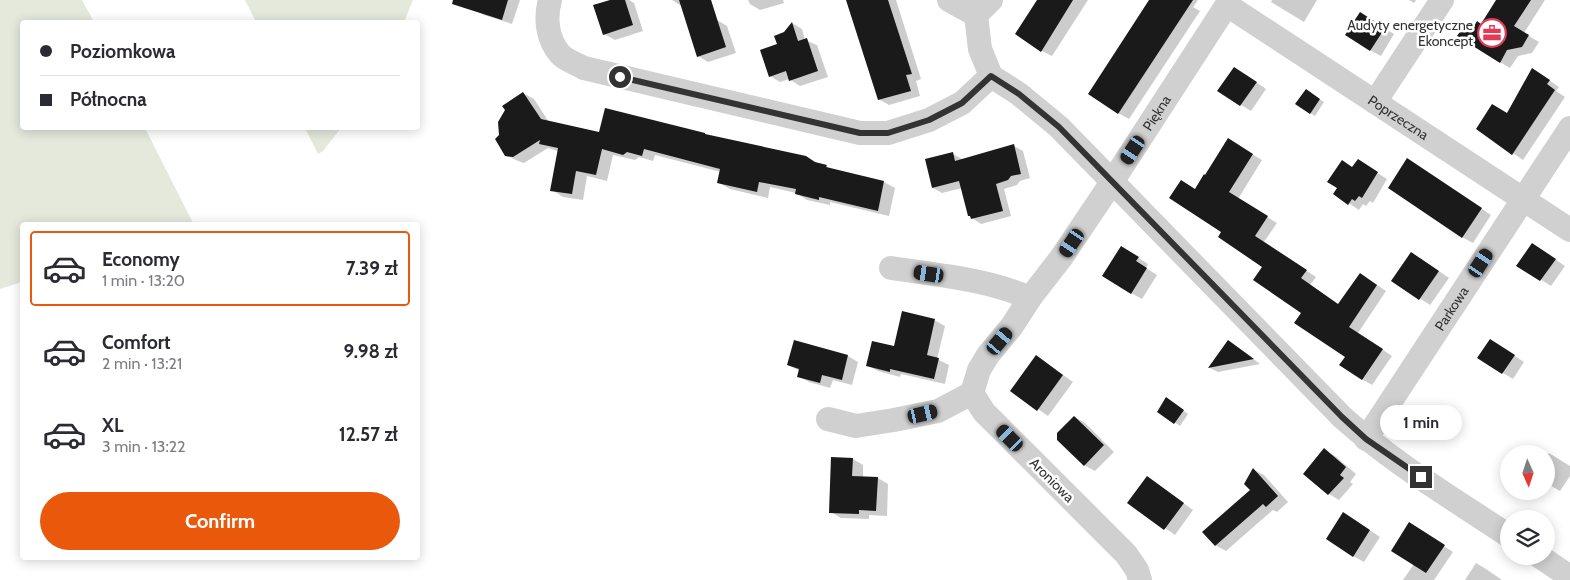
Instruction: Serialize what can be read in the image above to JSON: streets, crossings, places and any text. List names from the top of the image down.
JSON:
{
  "streets": {
    "street": [
      "Piękna",
      "Poprzeczna",
      "Parkowa",
      "Aroniowa"
    ]
  },
  "crossings": [
    ["Piękna", "Poprzeczna"],
    ["Poprzeczna", "Parkowa"]
  ],
  "places": {
    "office": ["Audyty energetyczne Ekoncept"]
  },
  "north": "bottom",
  "page": {
    "banner": ["Poziomkowa", "Północna"],
    "list": [
      {
        "name": "Economy",
        "note": "1 min · 13:20",
        "value": "7.39 zł"
      },
      {
        "name": "Comfort",
        "note": "2 min · 13:21",
        "value": "9.98 zł"
      },
      {
        "name": "XL",
        "note": "3 min · 13:22",
        "value": "12.57 zł"
      }
    ],
    "bubble": "1 min",
    "buttons": "Confirm"
  }
}
